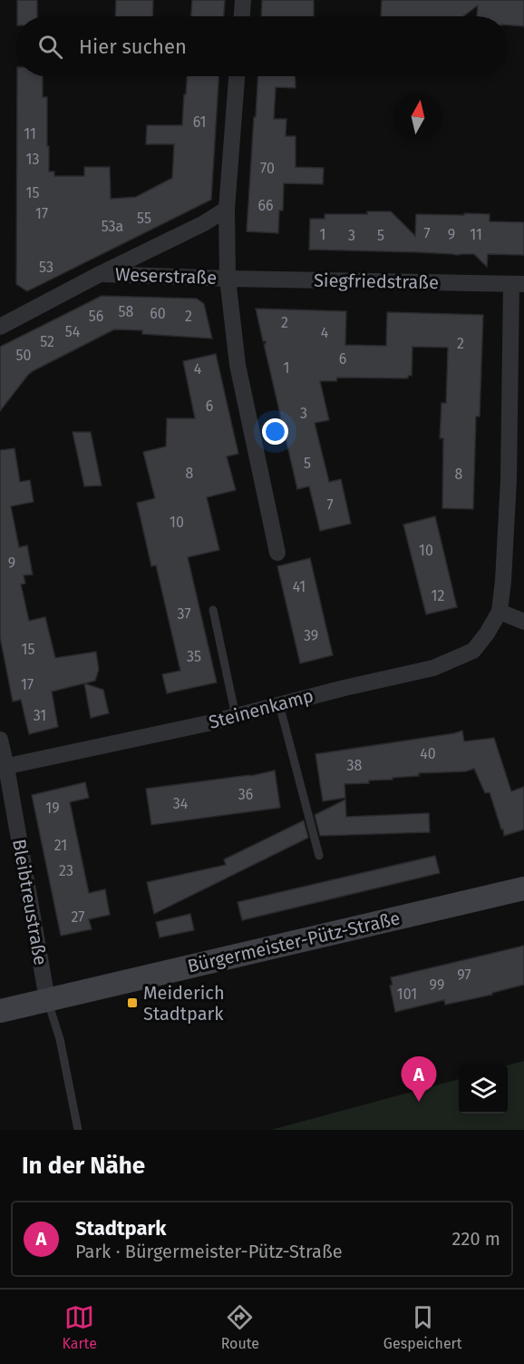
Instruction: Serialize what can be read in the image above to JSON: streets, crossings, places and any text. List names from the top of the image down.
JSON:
{
  "streets": {
    "main road": ["Bürgermeister-Pütz-Straße"],
    "street": [
      "Weserstraße",
      "Siegfriedstraße",
      "Steinenkamp",
      "Bleibtreustraße"
    ]
  },
  "crossings": [
    ["Weserstraße", "Siegfriedstraße"],
    ["Steinenkamp", "Bleibtreustraße"],
    ["Bleibtreustraße", "Bürgermeister-Pütz-Straße"]
  ],
  "places": {
    "transit": ["Meiderich Stadtpark"]
  },
  "house_numbers": [
    "61",
    "11",
    "13",
    "70",
    "15",
    "66",
    "17",
    "55",
    "53a",
    "7",
    "1",
    "9",
    "11",
    "3",
    "5",
    "53",
    "58",
    "60",
    "56",
    "2",
    "2",
    "54",
    "4",
    "52",
    "2",
    "50",
    "6",
    "1",
    "4",
    "6",
    "3",
    "5",
    "8",
    "8",
    "7",
    "10",
    "10",
    "9",
    "41",
    "12",
    "37",
    "39",
    "15",
    "35",
    "17",
    "31",
    "40",
    "38",
    "36",
    "34",
    "19",
    "21",
    "23",
    "27",
    "97",
    "99",
    "101"
  ],
  "north": "top",
  "page": {
    "search": "Hier suchen",
    "pins": "A",
    "heading": "In der Nähe",
    "list": [
      {
        "mark": "A",
        "name": "Stadtpark",
        "note": "Park · Bürgermeister-Pütz-Straße",
        "value": "220 m"
      }
    ],
    "nav": ["Karte", "Route", "Gespeichert"]
  }
}
